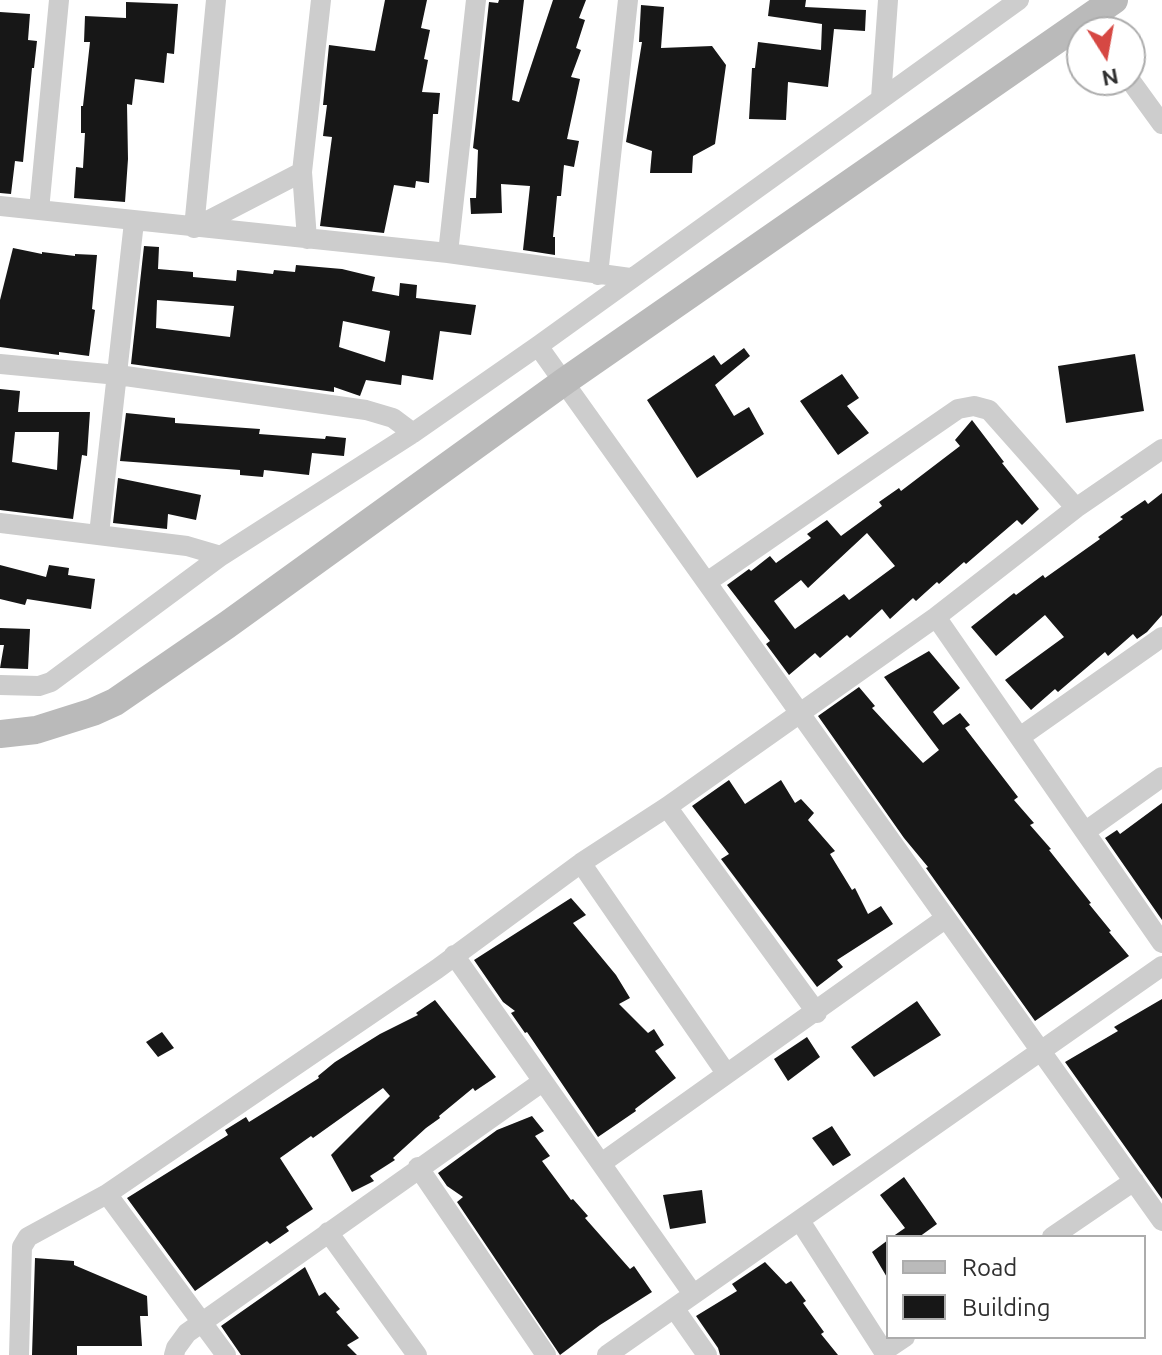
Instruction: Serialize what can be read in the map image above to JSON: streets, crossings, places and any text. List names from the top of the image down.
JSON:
{
  "legend": ["Road", "Building"],
  "north": "bottom"
}
